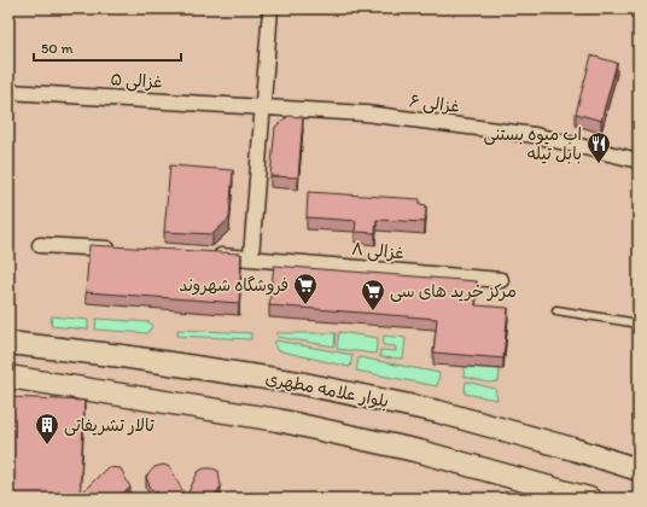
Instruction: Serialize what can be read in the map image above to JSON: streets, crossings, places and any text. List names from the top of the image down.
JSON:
{
  "streets": {
    "main road": ["بلوار علامه مطهری"],
    "street": ["غزالی ۵", "غزالی ۶", "غزالی ۸"]
  },
  "crossings": [
    ["غزالی ۵", "غزالی ۶"]
  ],
  "places": {
    "restaurant": ["اب میوه بستنی بابل تیله"],
    "supermarket": ["فروشگاه شهروند", "مرکز خرید های سی"],
    "building": ["تالار تشریفاتی"]
  },
  "scale_bar": "50 m"
}
